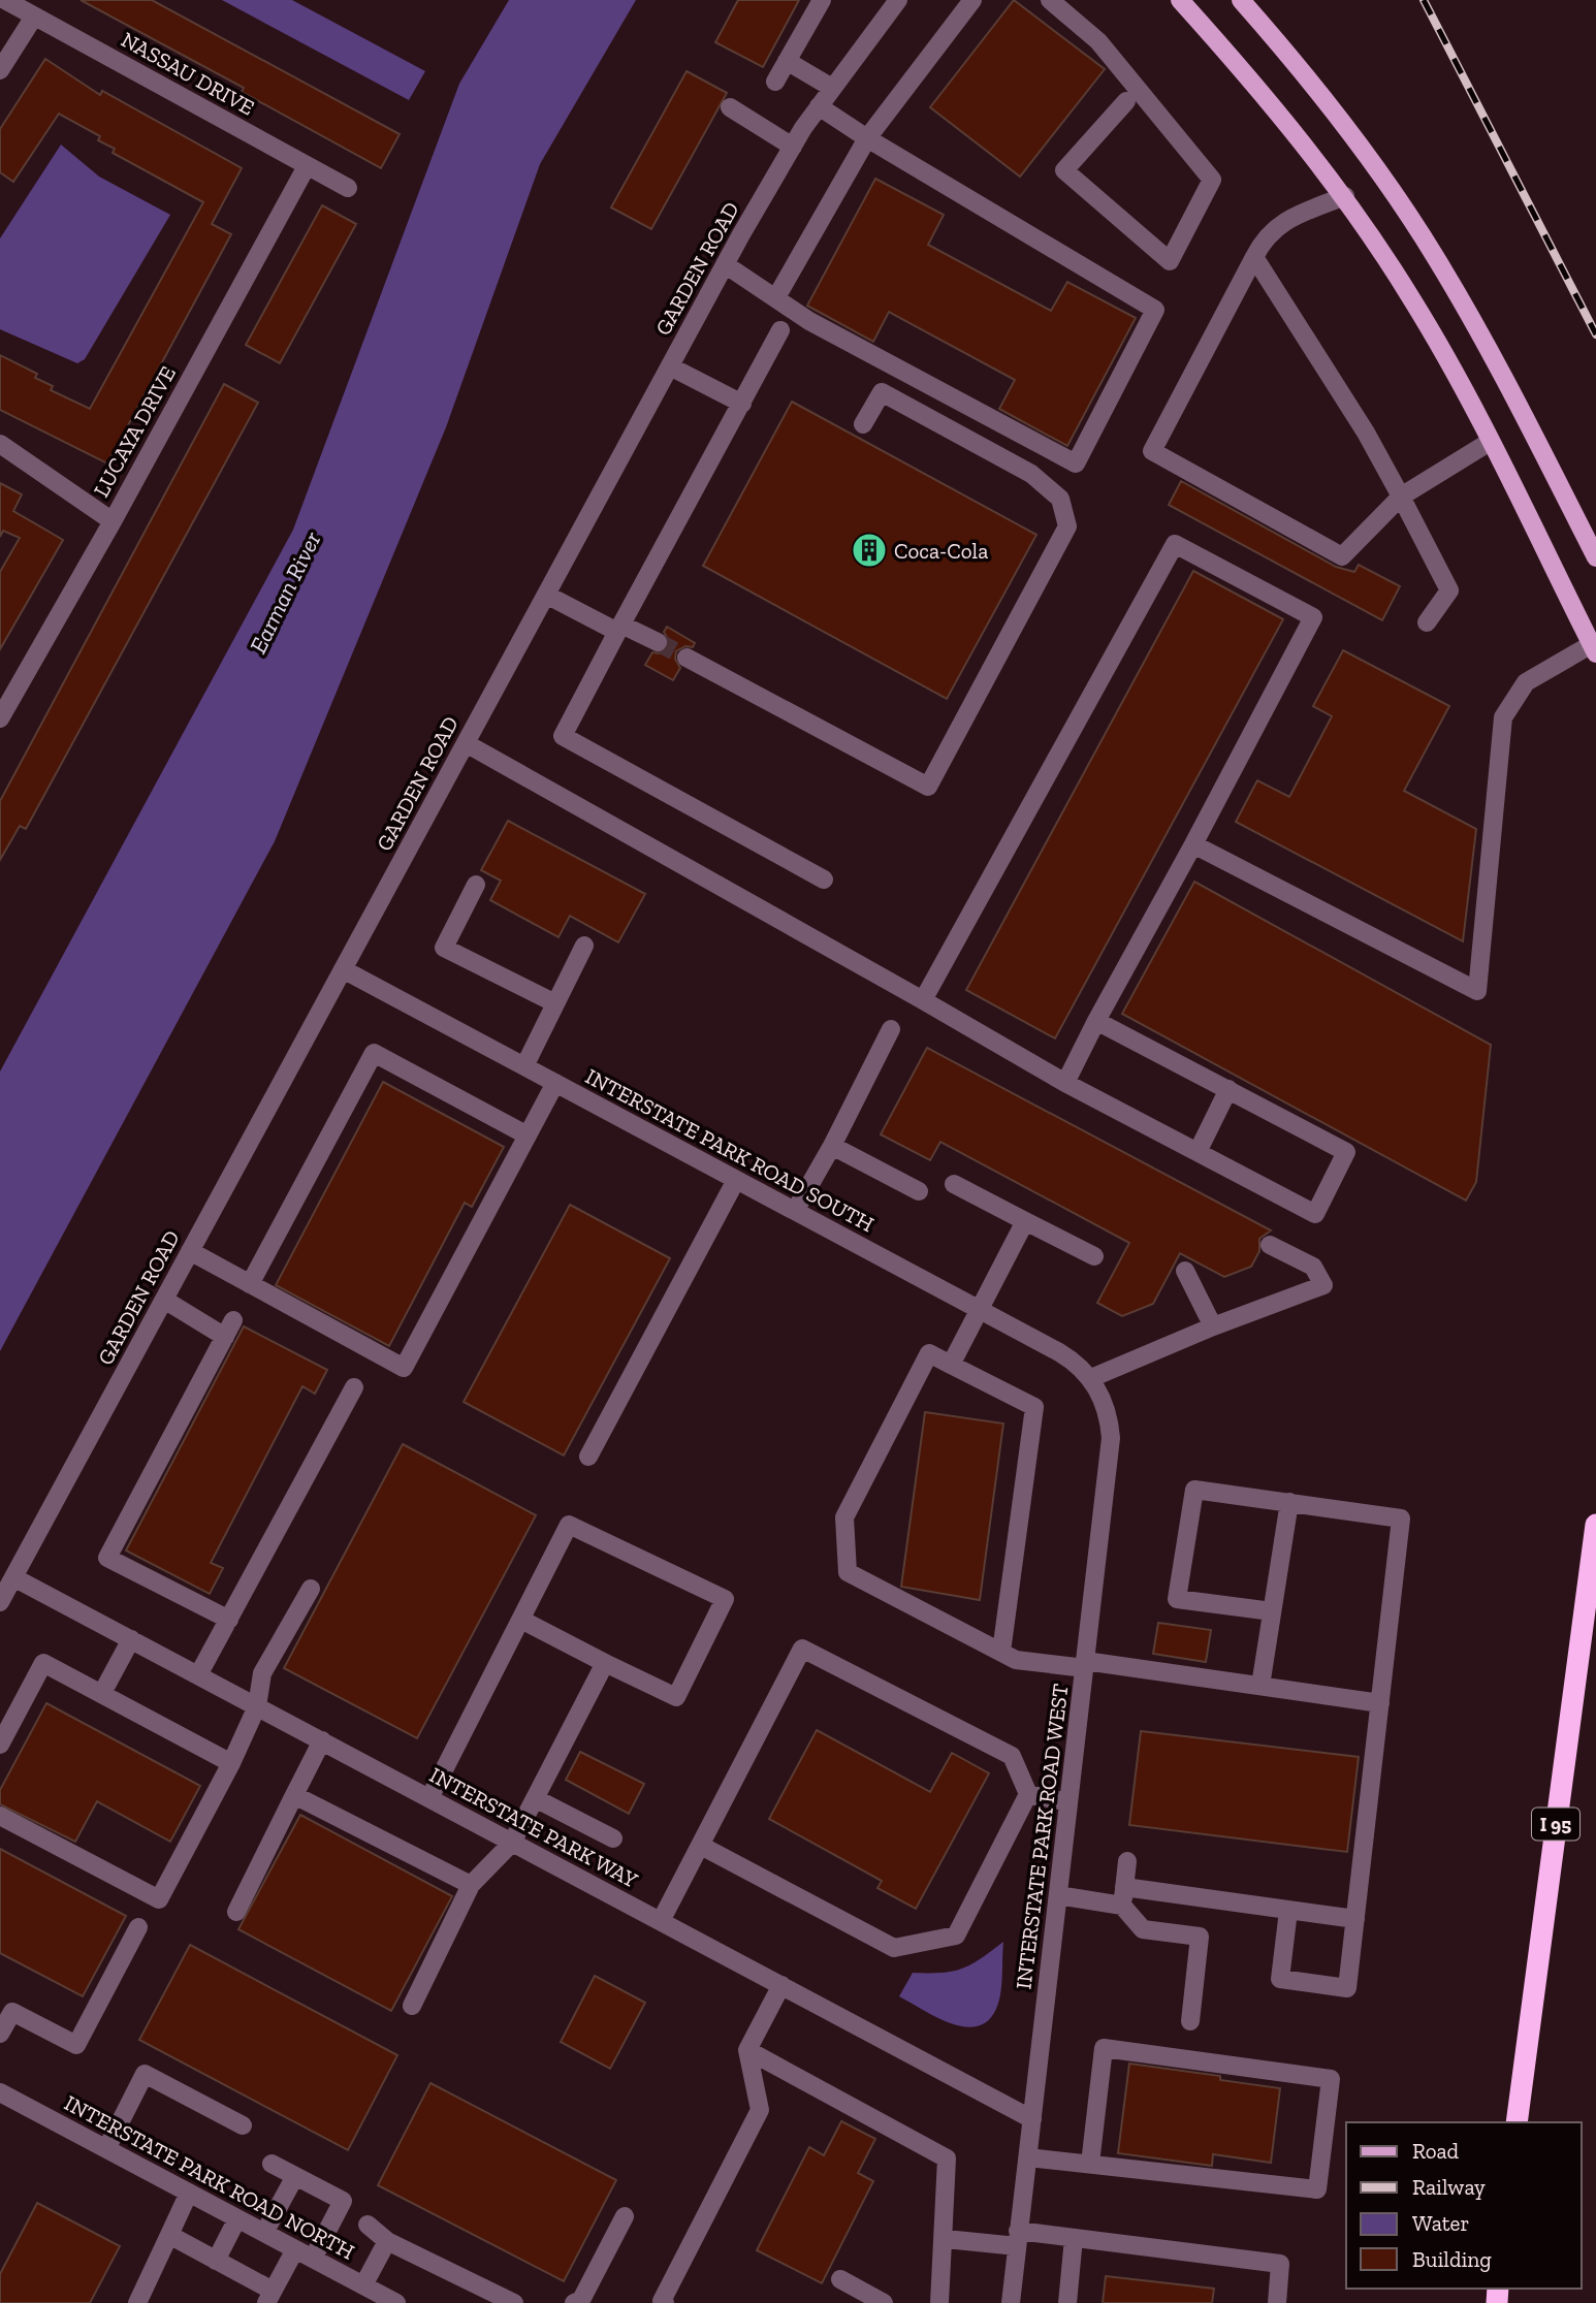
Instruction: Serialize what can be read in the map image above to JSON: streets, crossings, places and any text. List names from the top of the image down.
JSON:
{
  "streets": {
    "highway": ["I 95"],
    "street": [
      "NASSAU DRIVE",
      "GARDEN ROAD",
      "LUCAYA DRIVE",
      "INTERSTATE PARK ROAD SOUTH",
      "INTERSTATE PARK WAY",
      "INTERSTATE PARK ROAD WEST",
      "INTERSTATE PARK ROAD NORTH"
    ]
  },
  "crossings": [
    ["NASSAU DRIVE", "LUCAYA DRIVE"],
    ["GARDEN ROAD", "INTERSTATE PARK ROAD SOUTH"],
    ["GARDEN ROAD", "INTERSTATE PARK WAY"],
    ["INTERSTATE PARK ROAD SOUTH", "INTERSTATE PARK ROAD WEST"],
    ["INTERSTATE PARK WAY", "INTERSTATE PARK ROAD WEST"]
  ],
  "water": ["Earman River"],
  "places": {
    "building": ["Coca-Cola"]
  },
  "legend": [
    "Road",
    "Railway",
    "Water",
    "Building"
  ]
}
